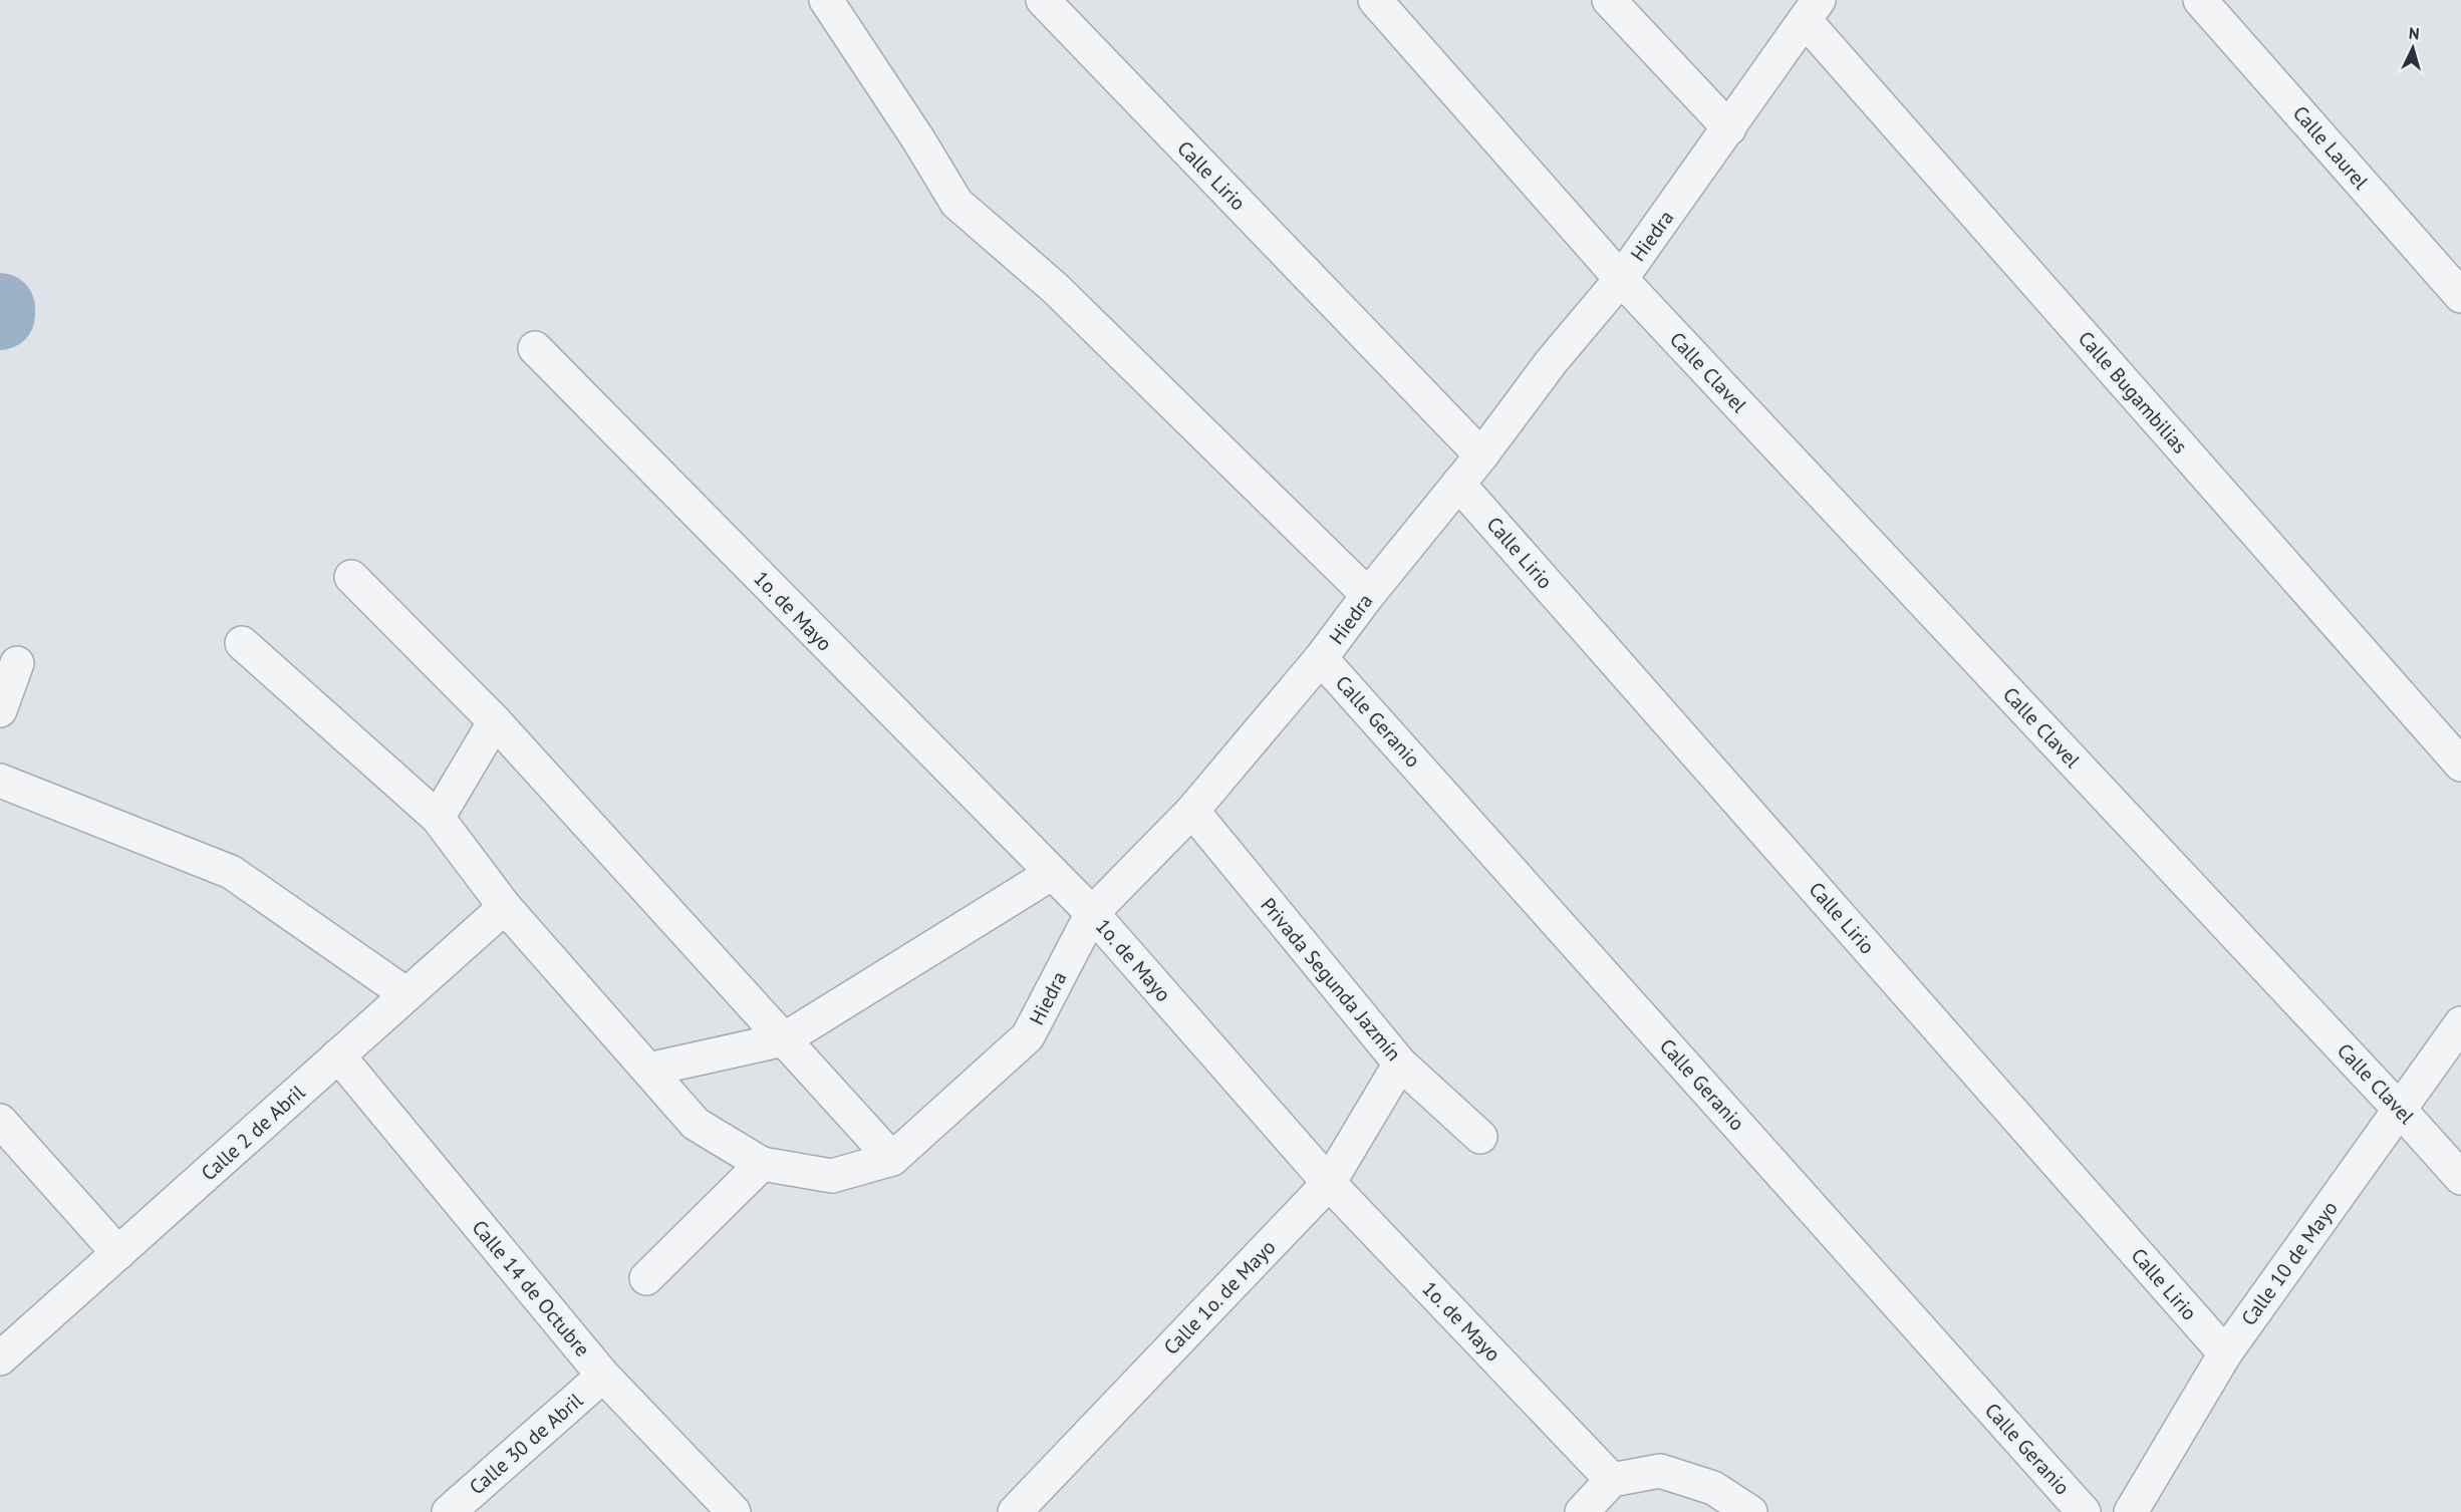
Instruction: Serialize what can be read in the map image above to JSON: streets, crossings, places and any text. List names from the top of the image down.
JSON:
{
  "streets": {
    "street": [
      "Calle Laurel",
      "Calle Lirio",
      "Hiedra",
      "Calle Clavel",
      "Calle Bugambilias",
      "1o. de Mayo",
      "Calle Geranio",
      "Privada Segunda Jazmín",
      "Calle 2 de Abril",
      "Calle 10 de Mayo",
      "Calle 14 de Octubre",
      "Calle 1o. de Mayo",
      "Calle 30 de Abril"
    ]
  },
  "crossings": [
    ["Calle Lirio", "Hiedra"],
    ["Calle Lirio", "Calle 10 de Mayo"],
    ["Hiedra", "Calle Clavel"],
    ["Hiedra", "Calle Bugambilias"],
    ["Hiedra", "1o. de Mayo"],
    ["Hiedra", "Calle Geranio"],
    ["Hiedra", "Privada Segunda Jazmín"],
    ["Calle Clavel", "Calle 10 de Mayo"],
    ["1o. de Mayo", "Calle 1o. de Mayo"],
    ["Privada Segunda Jazmín", "Calle 1o. de Mayo"],
    ["Calle 2 de Abril", "Calle 14 de Octubre"],
    ["Calle 14 de Octubre", "Calle 30 de Abril"]
  ],
  "north": "top"
}
